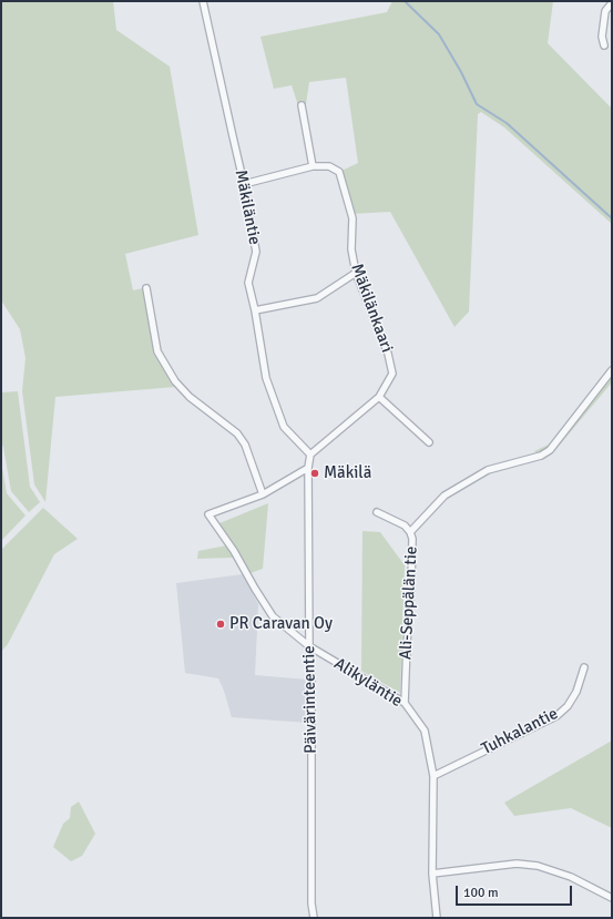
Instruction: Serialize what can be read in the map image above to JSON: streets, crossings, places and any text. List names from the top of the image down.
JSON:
{
  "streets": {
    "street": [
      "Mäkiläntie",
      "Mäkilänkaari",
      "Ali-Seppälän tie",
      "Alikyläntie",
      "Päivärinteentie",
      "Tuhkalantie"
    ]
  },
  "crossings": [
    ["Mäkiläntie", "Mäkilänkaari"],
    ["Mäkiläntie", "Päivärinteentie"],
    ["Mäkilänkaari", "Päivärinteentie"],
    ["Ali-Seppälän tie", "Alikyläntie"],
    ["Alikyläntie", "Päivärinteentie"],
    ["Alikyläntie", "Tuhkalantie"]
  ],
  "places": ["Mäkilä", "PR Caravan Oy"],
  "scale_bar": "100 m"
}
